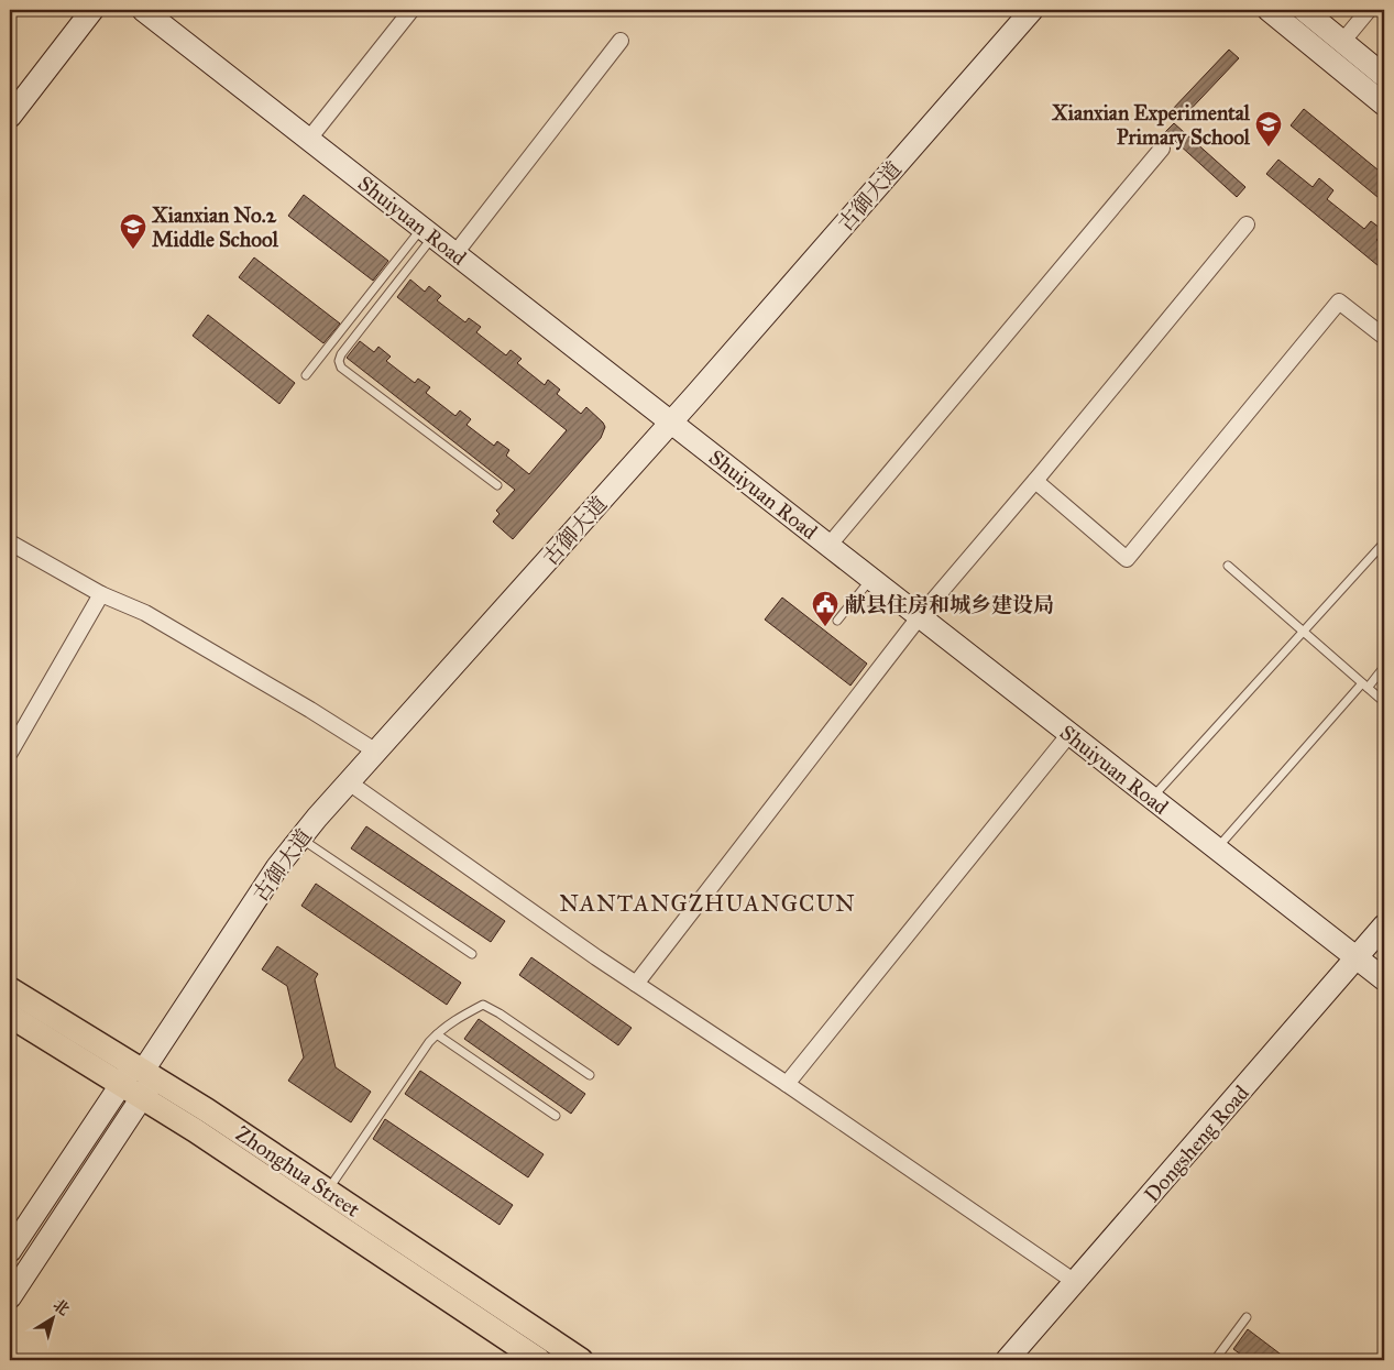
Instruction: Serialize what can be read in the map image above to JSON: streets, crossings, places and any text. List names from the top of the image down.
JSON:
{
  "streets": {
    "main road": ["Zhonghua Street"],
    "street": ["古御大道", "Shuiyuan Road", "Dongsheng Road"]
  },
  "crossings": [
    ["古御大道", "Shuiyuan Road"],
    ["古御大道", "Zhonghua Street"],
    ["Shuiyuan Road", "Dongsheng Road"]
  ],
  "districts": ["NANTANGZHUANGCUN"],
  "places": {
    "school or university": ["Xianxian Experimental Primary School", "Xianxian No.2 Middle School"],
    "public building": ["献县住房和城乡建设局"]
  },
  "north": "top right"
}
